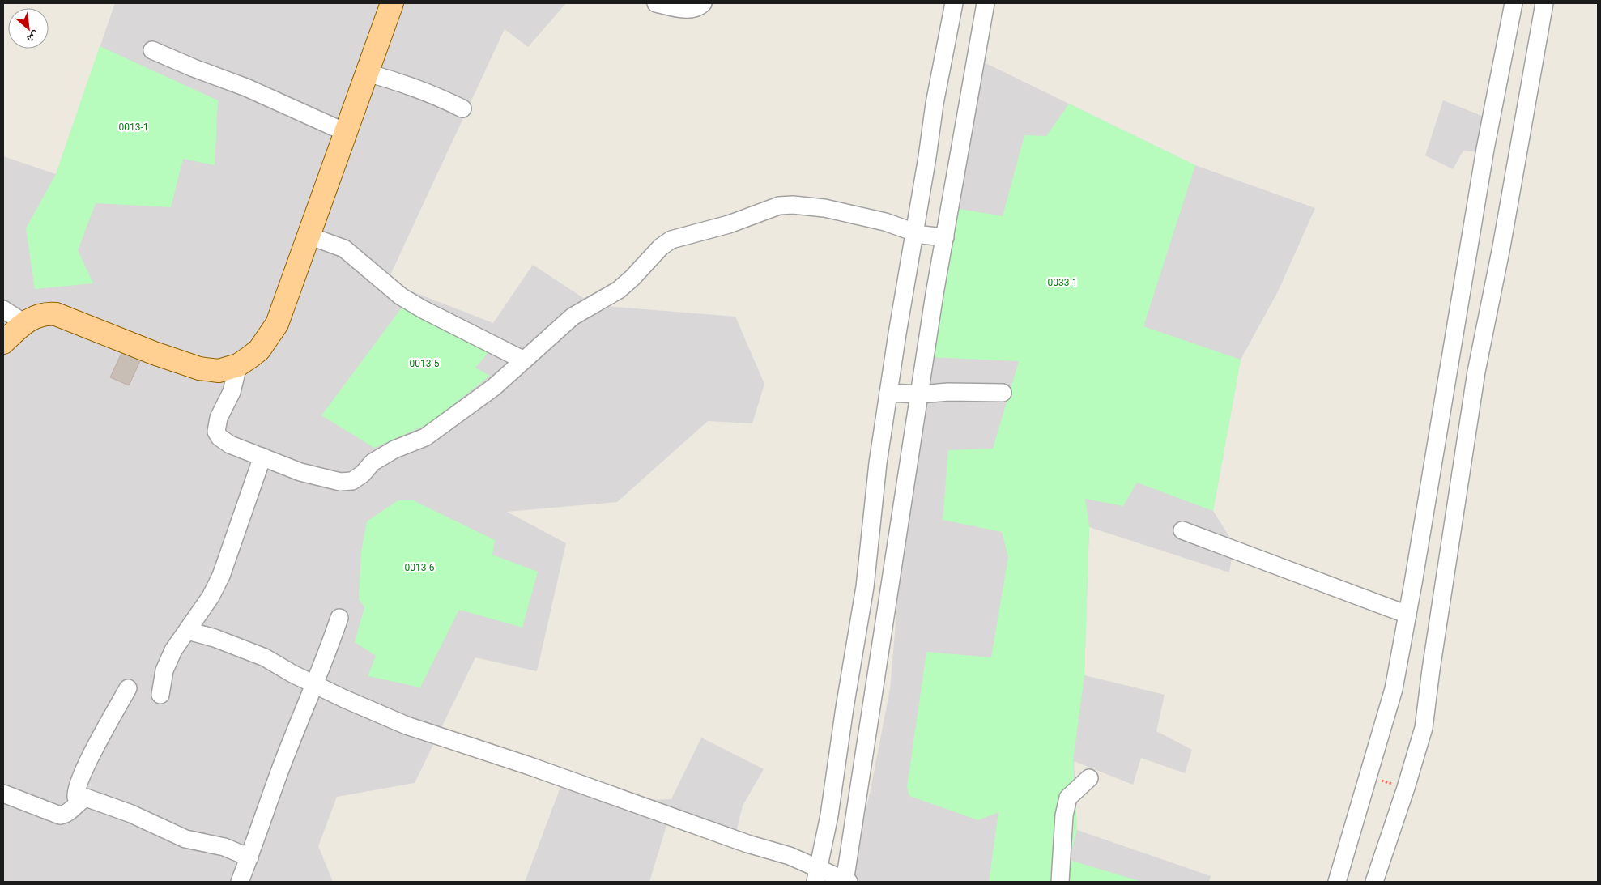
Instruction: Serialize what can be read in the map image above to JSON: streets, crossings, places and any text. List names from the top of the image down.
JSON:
{
  "parks": [
    "0013-1",
    "0033-1",
    "0013-5",
    "0013-6"
  ],
  "north": "bottom right"
}
